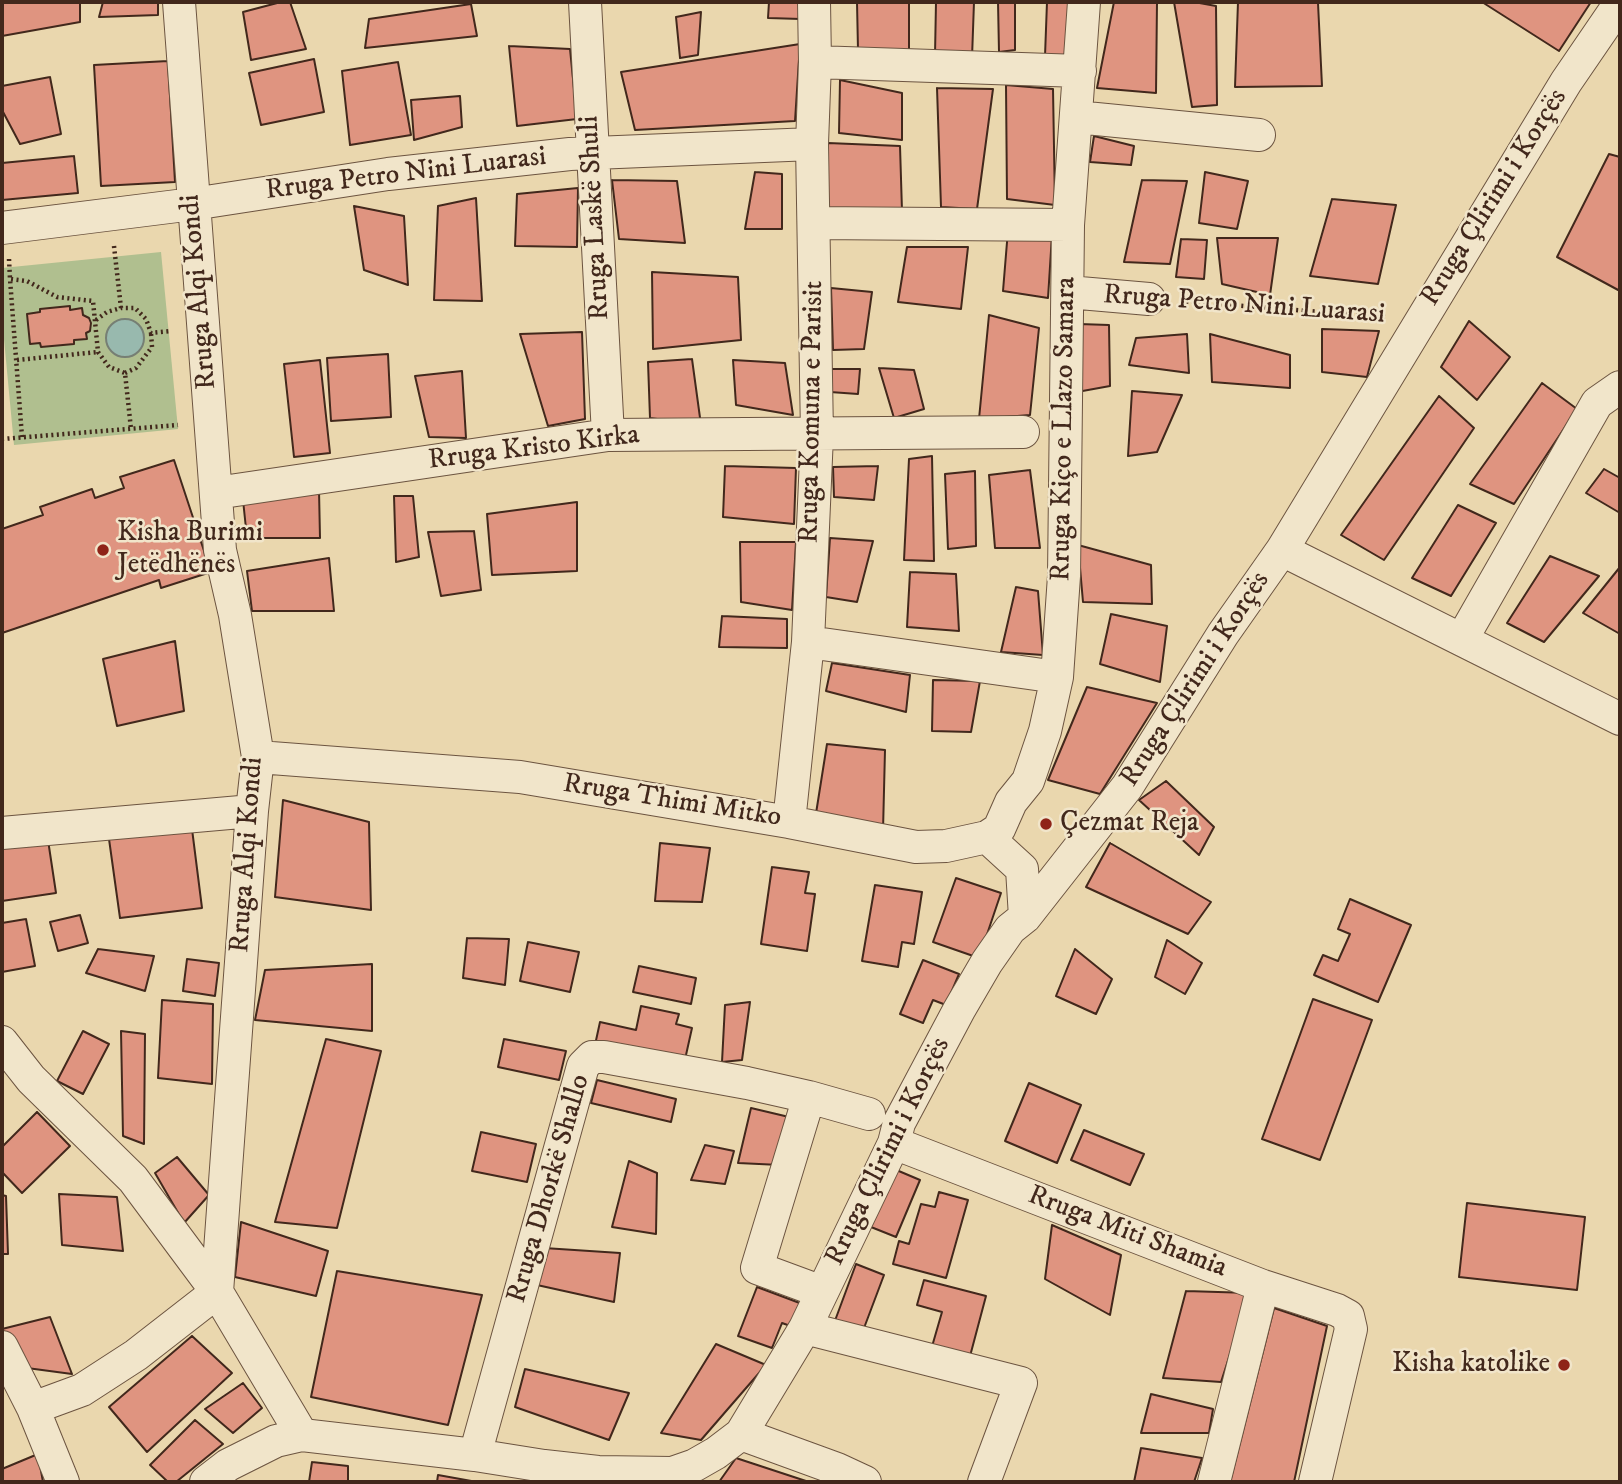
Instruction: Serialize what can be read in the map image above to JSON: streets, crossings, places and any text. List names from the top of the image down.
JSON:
{
  "streets": {
    "street": [
      "Rruga Petro Nini Luarasi",
      "Rruga Çlirimi i Korçës",
      "Rruga Laskë Shuli",
      "Rruga Alqi Kondi",
      "Rruga Komuna e Parisit",
      "Rruga Kiço e Llazo Samara",
      "Rruga Kristo Kirka",
      "Rruga Thimi Mitko",
      "Rruga Dhorkë Shallo",
      "Rruga Miti Shamia"
    ]
  },
  "crossings": [
    ["Rruga Petro Nini Luarasi", "Rruga Çlirimi i Korçës"],
    ["Rruga Petro Nini Luarasi", "Rruga Laskë Shuli"],
    ["Rruga Petro Nini Luarasi", "Rruga Alqi Kondi"],
    ["Rruga Petro Nini Luarasi", "Rruga Komuna e Parisit"],
    ["Rruga Petro Nini Luarasi", "Rruga Kiço e Llazo Samara"],
    ["Rruga Çlirimi i Korçës", "Rruga Dhorkë Shallo"],
    ["Rruga Çlirimi i Korçës", "Rruga Miti Shamia"],
    ["Rruga Laskë Shuli", "Rruga Kristo Kirka"],
    ["Rruga Alqi Kondi", "Rruga Kristo Kirka"],
    ["Rruga Alqi Kondi", "Rruga Thimi Mitko"],
    ["Rruga Komuna e Parisit", "Rruga Kristo Kirka"],
    ["Rruga Komuna e Parisit", "Rruga Thimi Mitko"],
    ["Rruga Kiço e Llazo Samara", "Rruga Thimi Mitko"]
  ],
  "places": ["Kisha Burimi Jetëdhënës", "Çezmat Reja", "Kisha katolike"]
}
